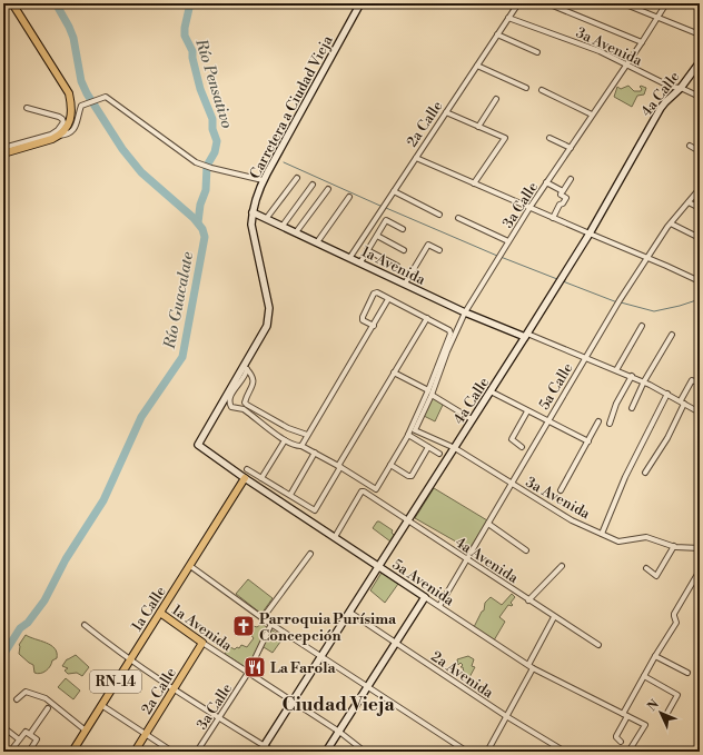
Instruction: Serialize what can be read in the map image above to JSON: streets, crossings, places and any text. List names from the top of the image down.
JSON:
{
  "streets": {
    "main road": [
      "4a Calle",
      "Carretera a Ciudad Vieja",
      "2a Calle",
      "1a Avenida",
      "5a Avenida",
      "1a Calle",
      "RN-14"
    ],
    "street": [
      "3a Avenida",
      "3a Calle",
      "5a Calle",
      "4a Avenida",
      "2a Avenida"
    ]
  },
  "crossings": [
    ["3a Avenida", "4a Calle"],
    ["3a Avenida", "2a Calle"],
    ["3a Avenida", "3a Calle"],
    ["3a Avenida", "5a Calle"],
    ["4a Calle", "1a Avenida"],
    ["4a Calle", "4a Avenida"],
    ["4a Calle", "5a Avenida"],
    ["4a Calle", "2a Avenida"],
    ["Carretera a Ciudad Vieja", "1a Avenida"],
    ["Carretera a Ciudad Vieja", "5a Avenida"],
    ["2a Calle", "1a Avenida"],
    ["3a Calle", "1a Avenida"],
    ["1a Avenida", "5a Calle"],
    ["1a Avenida", "1a Calle"],
    ["5a Calle", "4a Avenida"],
    ["5a Calle", "5a Avenida"],
    ["4a Avenida", "5a Avenida"],
    ["5a Avenida", "1a Calle"]
  ],
  "districts": ["Ciudad Vieja"],
  "water": ["Río Pensativo", "Río Guacalate"],
  "places": {
    "church": ["Parroquia Purísima Concepción"],
    "restaurant": ["La Farola"]
  },
  "north": "top left"
}
